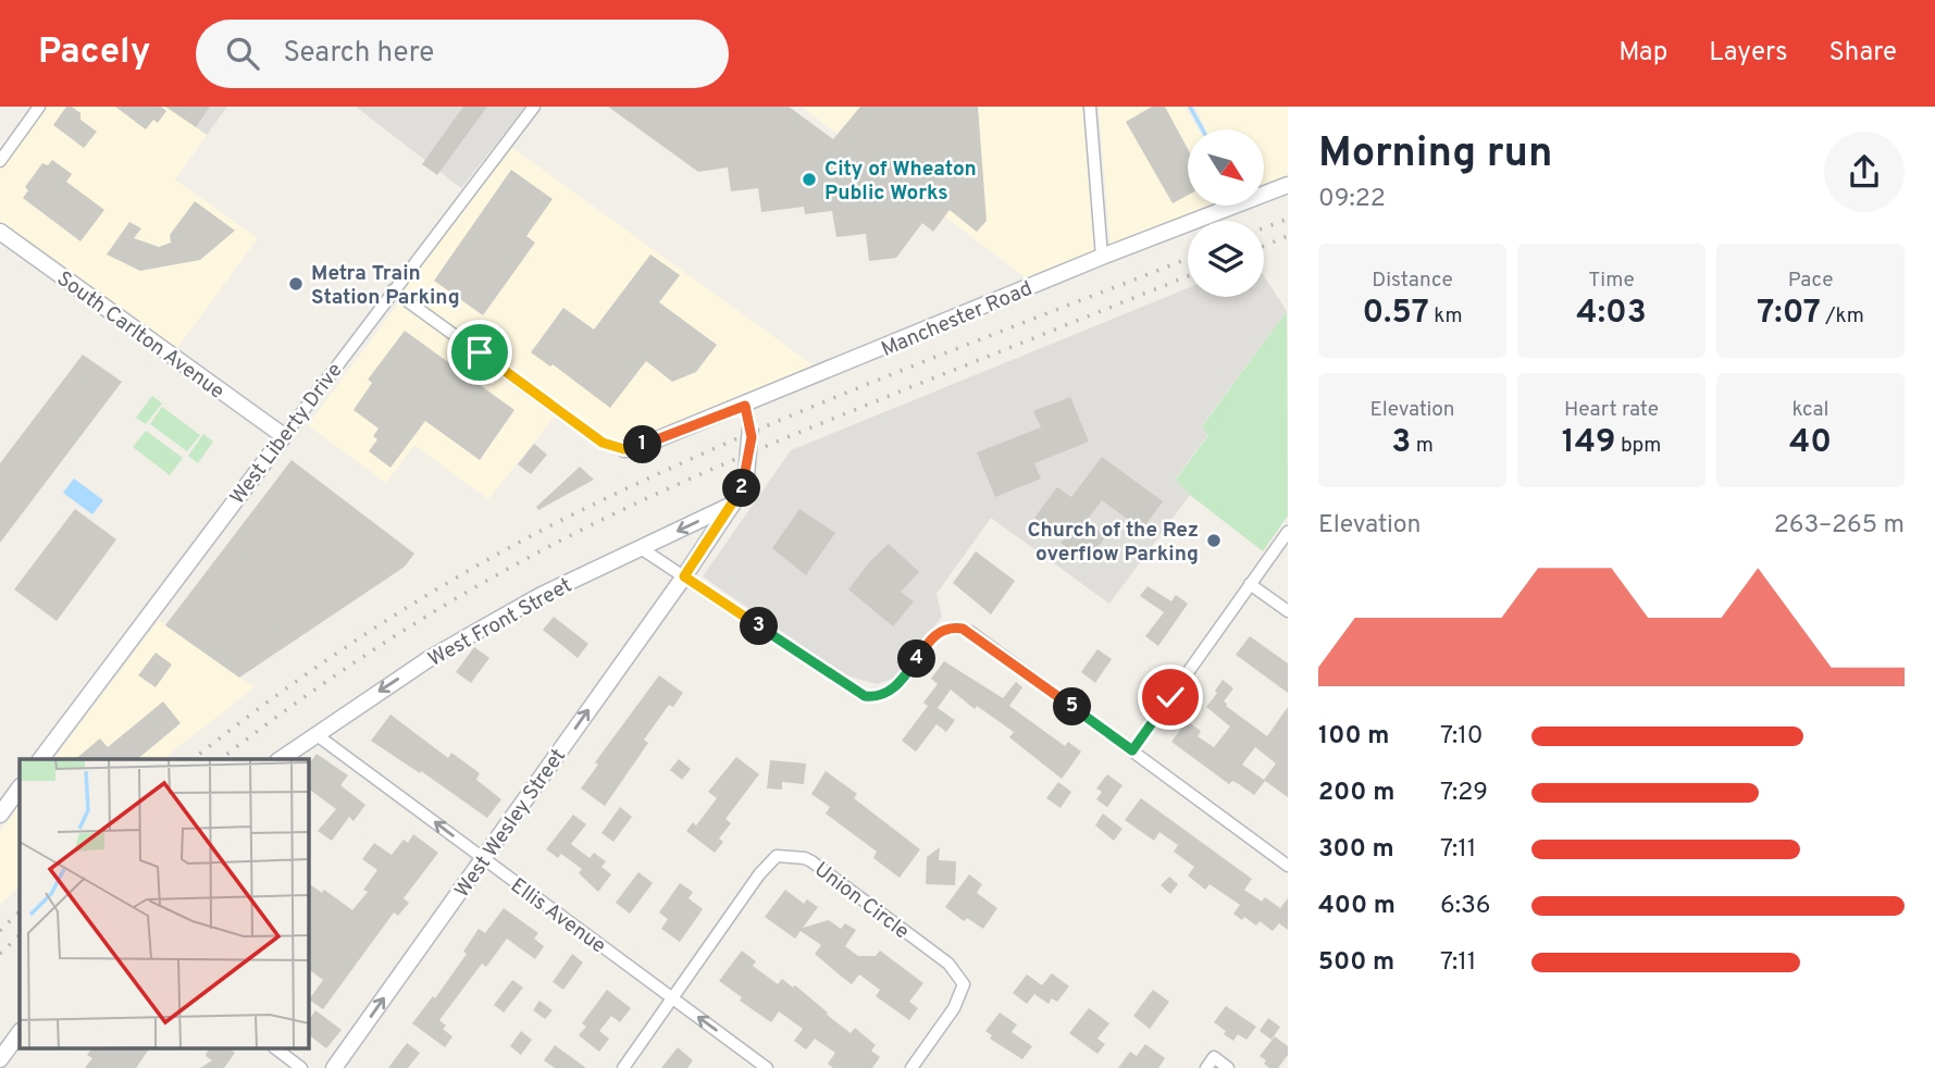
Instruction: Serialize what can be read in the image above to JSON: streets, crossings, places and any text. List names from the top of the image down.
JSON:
{
  "streets": {
    "street": [
      "Manchester Road",
      "South Carlton Avenue",
      "West Liberty Drive",
      "West Front Street",
      "West Wesley Street",
      "Union Circle",
      "Ellis Avenue"
    ]
  },
  "crossings": [
    ["Manchester Road", "West Wesley Street"],
    ["South Carlton Avenue", "West Liberty Drive"],
    ["West Front Street", "West Wesley Street"],
    ["West Front Street", "Ellis Avenue"],
    ["West Wesley Street", "Ellis Avenue"],
    ["Union Circle", "Ellis Avenue"]
  ],
  "one_way": ["West Front Street", "West Wesley Street", "Ellis Avenue"],
  "places": ["City of Wheaton Public Works", "Metra Train Station Parking", "Church of the Rez overflow Parking"],
  "north": "bottom right",
  "page": {
    "header": "Pacely",
    "search": "Search here",
    "nav": ["Map", "Layers", "Share"],
    "heading": ["Morning run", "09:22"],
    "stats": [
      ["Distance", "0.57 km"],
      ["Time", "4:03"],
      ["Pace", "7:07 /km"],
      ["Elevation", "3 m"],
      ["Heart rate", "149 bpm"],
      ["kcal", "40"]
    ],
    "pins": [
      "1",
      "2",
      "3",
      "4",
      "5"
    ],
    "chart": ["Elevation", "263–265 m"],
    "list": [
      {
        "name": "100 m",
        "note": "7:10"
      },
      {
        "name": "200 m",
        "note": "7:29"
      },
      {
        "name": "300 m",
        "note": "7:11"
      },
      {
        "name": "400 m",
        "note": "6:36"
      },
      {
        "name": "500 m",
        "note": "7:11"
      }
    ]
  }
}
